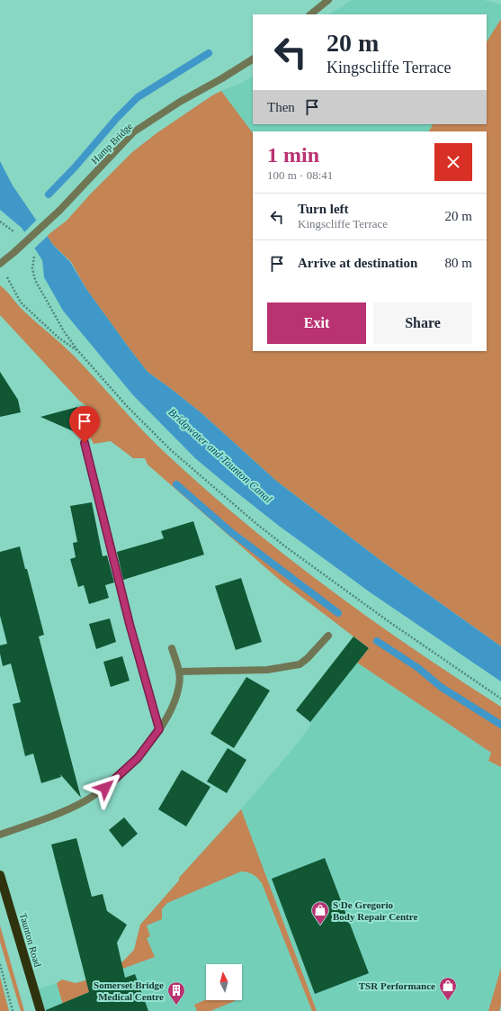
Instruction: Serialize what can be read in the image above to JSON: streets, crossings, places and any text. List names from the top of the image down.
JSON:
{
  "streets": {
    "main road": ["Taunton Road"],
    "street": ["Hamp Bridge"]
  },
  "water": ["Bridgwater and Taunton Canal"],
  "places": {
    "shop": ["S De Gregorio Body Repair Centre", "TSR Performance"],
    "building": ["Somerset Bridge Medical Centre"]
  },
  "north": "top",
  "page": {
    "turn": ["20 m", "Kingscliffe Terrace"],
    "then": "Then",
    "heading": ["1 min", "100 m · 08:41"],
    "list": [
      {
        "name": "Turn left",
        "note": "Kingscliffe Terrace",
        "value": "20 m"
      },
      {
        "name": "Arrive at destination",
        "value": "80 m"
      }
    ],
    "buttons": ["Exit", "Share"]
  }
}
